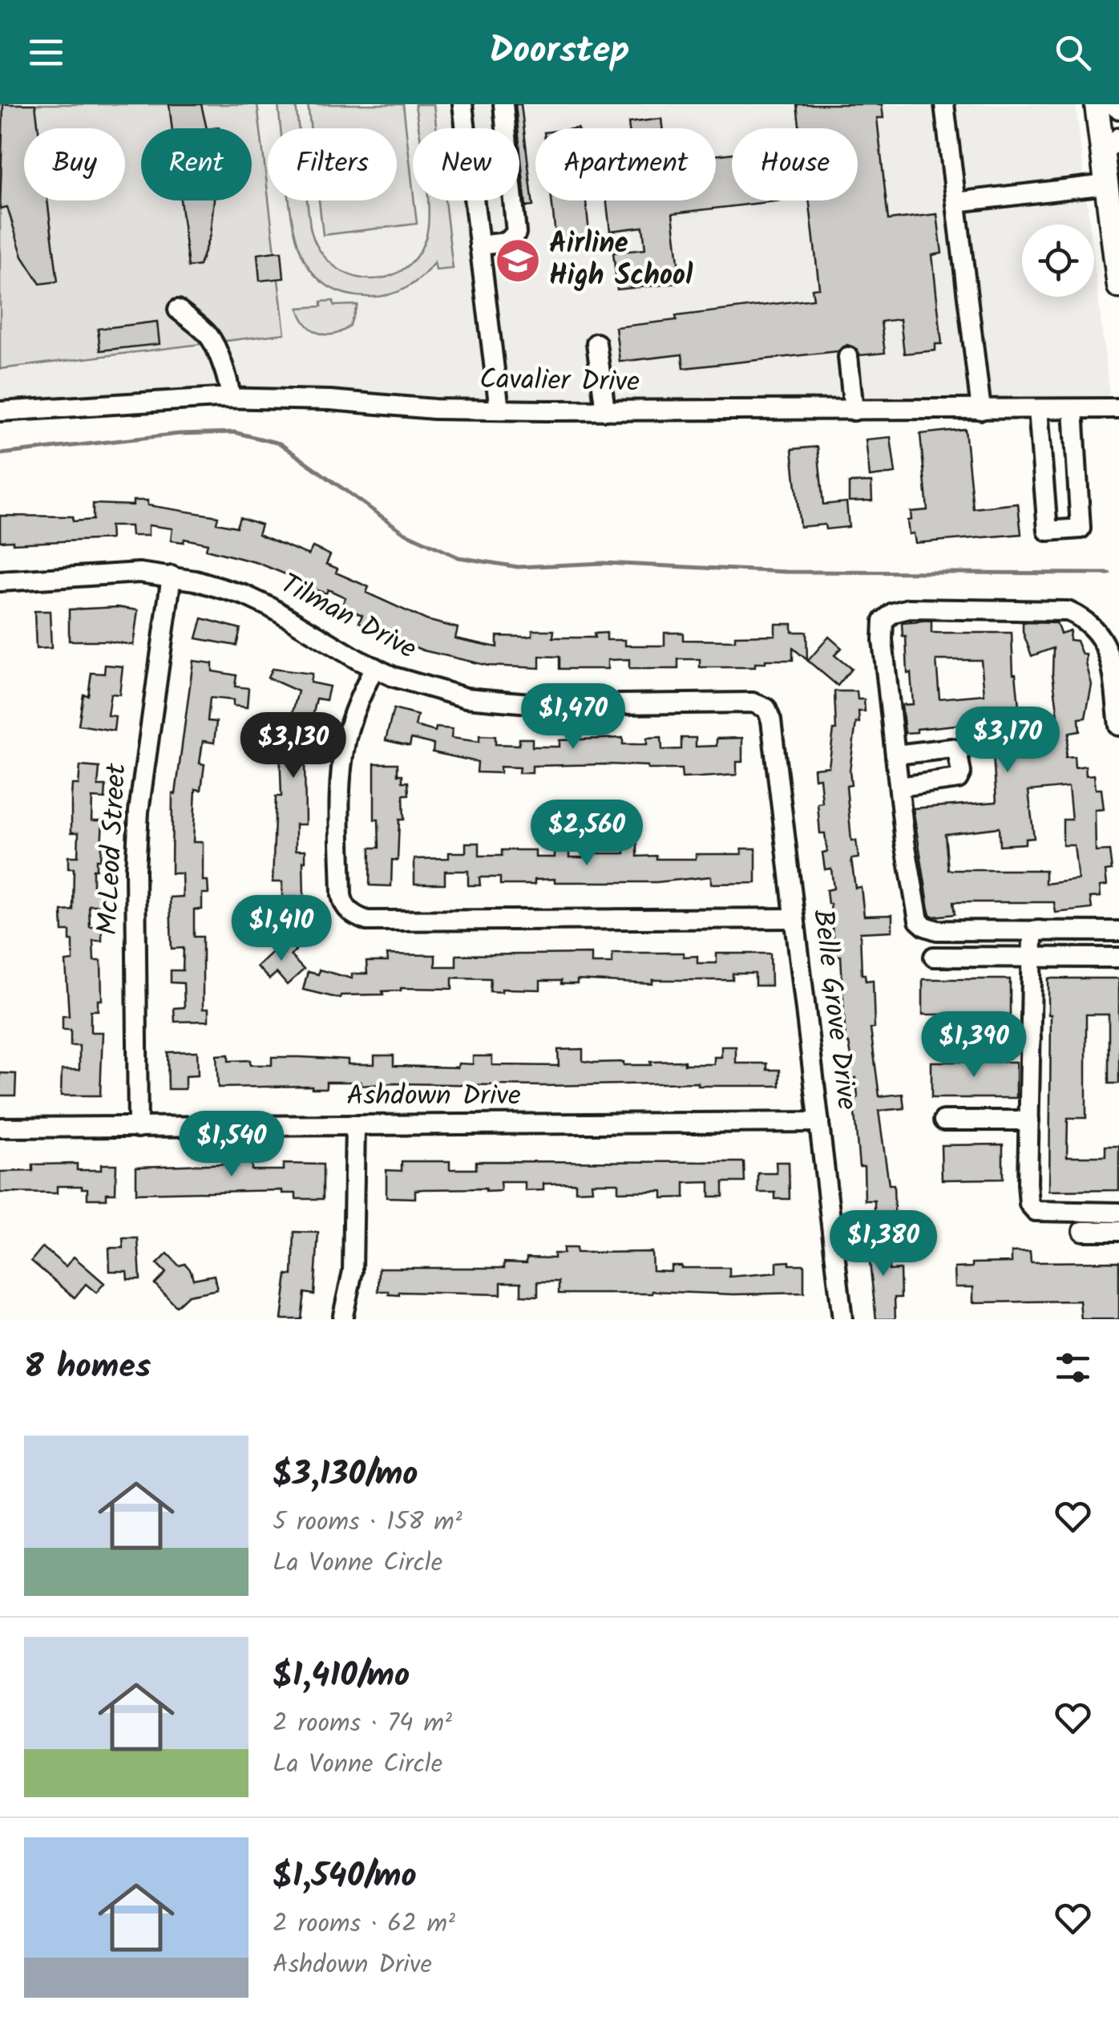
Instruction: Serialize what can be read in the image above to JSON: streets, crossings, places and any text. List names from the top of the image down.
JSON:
{
  "streets": {
    "street": [
      "Cavalier Drive",
      "Tilman Drive",
      "McLeod Street",
      "Belle Grove Drive",
      "Ashdown Drive"
    ]
  },
  "crossings": [
    ["Tilman Drive", "McLeod Street"],
    ["Tilman Drive", "Belle Grove Drive"],
    ["McLeod Street", "Ashdown Drive"],
    ["Belle Grove Drive", "Ashdown Drive"]
  ],
  "places": {
    "school or university": ["Airline High School"]
  },
  "page": {
    "header": "Doorstep",
    "chip": [
      "Buy",
      "Rent",
      "Filters",
      "New",
      "Apartment",
      "House"
    ],
    "price": [
      "$1,470",
      "$3,170",
      "$3,130",
      "$2,560",
      "$1,410",
      "$1,390",
      "$1,540",
      "$1,380"
    ],
    "heading": "8 homes",
    "list": [
      {
        "name": "$3,130/mo",
        "note": "5 rooms · 158 m² · La Vonne Circle"
      },
      {
        "name": "$1,410/mo",
        "note": "2 rooms · 74 m² · La Vonne Circle"
      },
      {
        "name": "$1,540/mo",
        "note": "2 rooms · 62 m² · Ashdown Drive"
      }
    ]
  }
}
